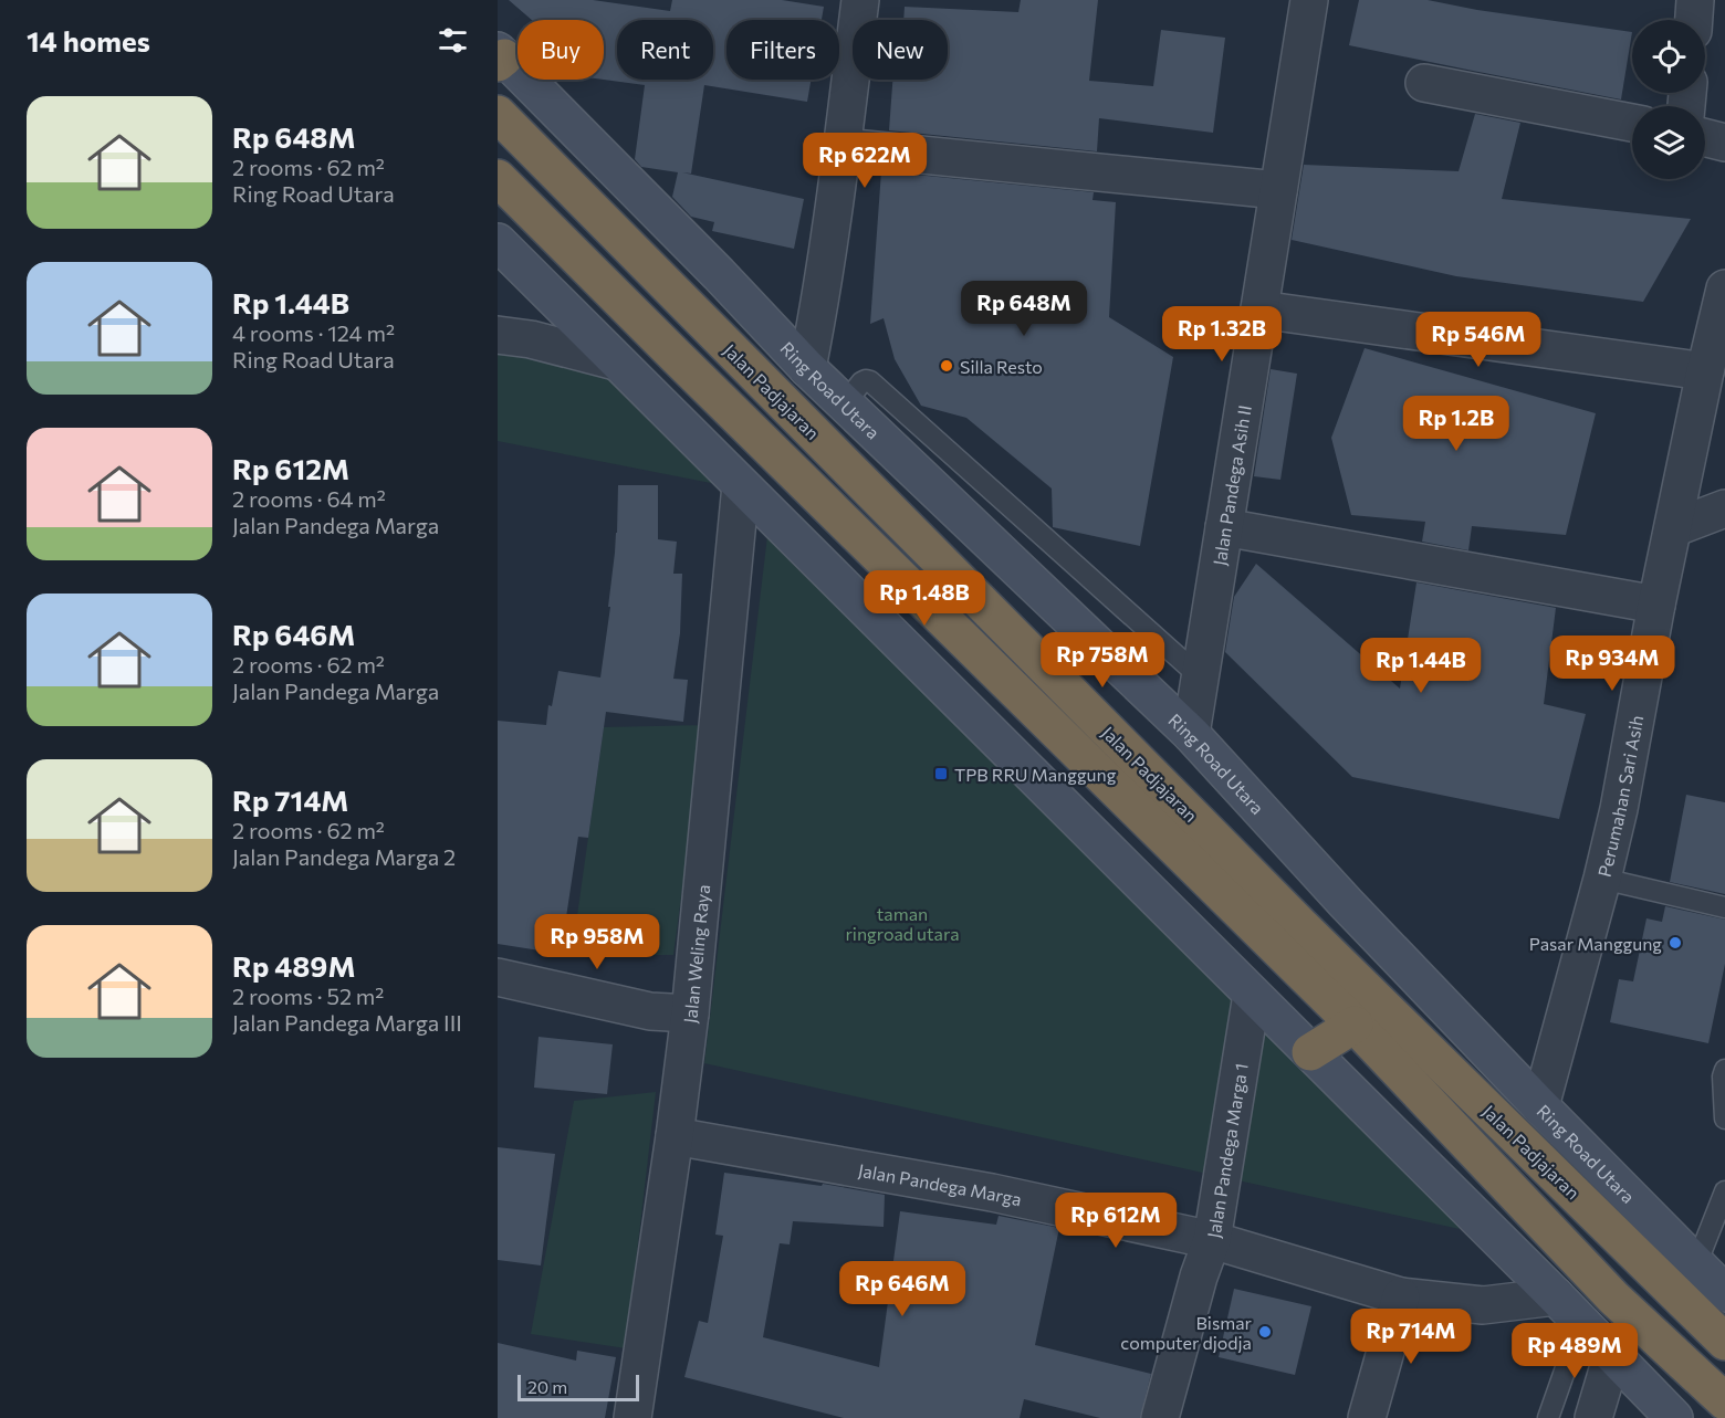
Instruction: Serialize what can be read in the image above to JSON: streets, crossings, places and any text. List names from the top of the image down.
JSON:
{
  "streets": {
    "highway": ["Jalan Padjajaran"],
    "street": [
      "Ring Road Utara",
      "Jalan Pandega Asih II",
      "Perumahan Sari Asih",
      "Jalan Weling Raya",
      "Jalan Pandega Marga 1",
      "Jalan Pandega Marga"
    ]
  },
  "crossings": [
    ["Ring Road Utara", "Jalan Pandega Asih II"],
    ["Ring Road Utara", "Perumahan Sari Asih"],
    ["Jalan Weling Raya", "Jalan Pandega Marga"],
    ["Jalan Pandega Marga 1", "Jalan Pandega Marga"]
  ],
  "parks": ["taman ringroad utara"],
  "places": {
    "other": ["Silla Resto", "Pasar Manggung", "Bismar computer djodja"],
    "transit": ["TPB RRU Manggung"]
  },
  "scale_bar": "20 m",
  "page": {
    "heading": "14 homes",
    "chip": [
      "Buy",
      "Rent",
      "Filters",
      "New"
    ],
    "list": [
      {
        "name": "Rp 648M",
        "note": "2 rooms · 62 m² · Ring Road Utara"
      },
      {
        "name": "Rp 1.44B",
        "note": "4 rooms · 124 m² · Ring Road Utara"
      },
      {
        "name": "Rp 612M",
        "note": "2 rooms · 64 m² · Jalan Pandega Marga"
      },
      {
        "name": "Rp 646M",
        "note": "2 rooms · 62 m² · Jalan Pandega Marga"
      },
      {
        "name": "Rp 714M",
        "note": "2 rooms · 62 m² · Jalan Pandega Marga 2"
      },
      {
        "name": "Rp 489M",
        "note": "2 rooms · 52 m² · Jalan Pandega Marga III"
      }
    ],
    "price": [
      "Rp 622M",
      "Rp 648M",
      "Rp 1.32B",
      "Rp 546M",
      "Rp 1.2B",
      "Rp 1.48B",
      "Rp 758M",
      "Rp 934M",
      "Rp 1.44B",
      "Rp 958M",
      "Rp 612M",
      "Rp 646M",
      "Rp 714M",
      "Rp 489M"
    ],
    "scale": "20 m"
  }
}
